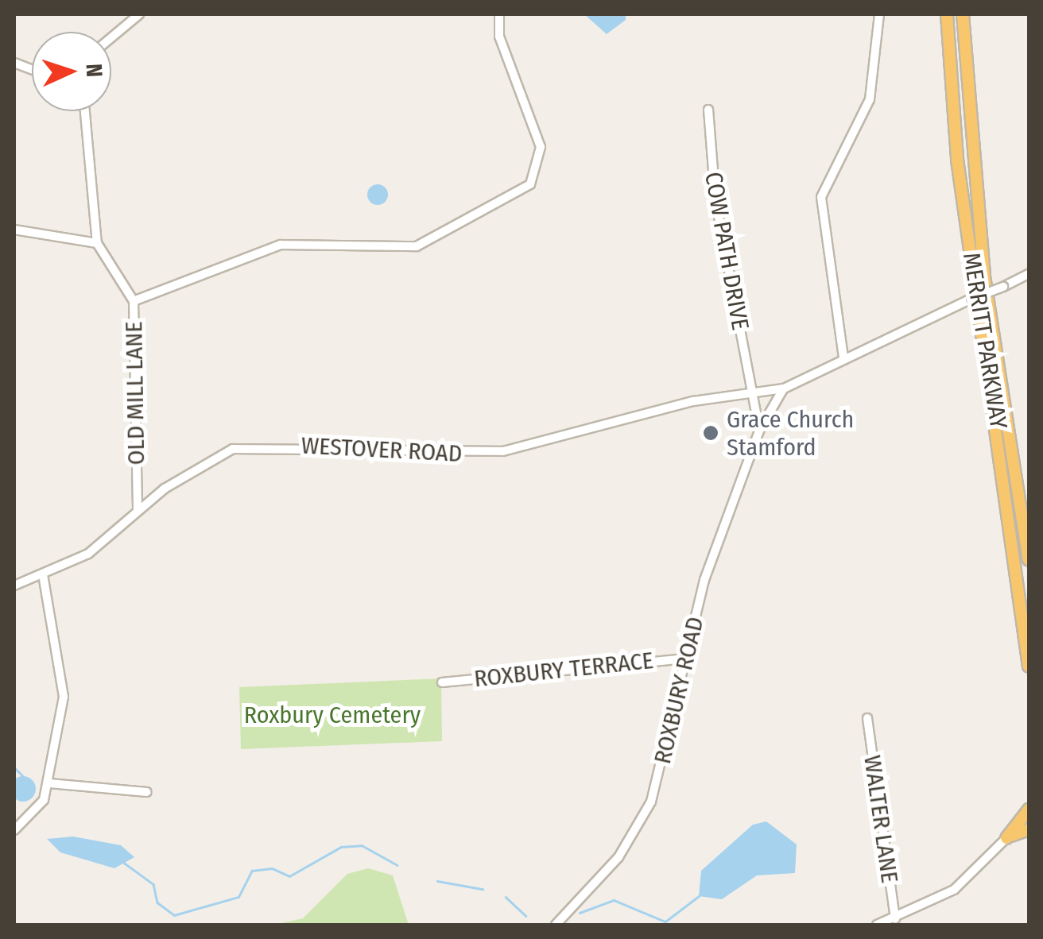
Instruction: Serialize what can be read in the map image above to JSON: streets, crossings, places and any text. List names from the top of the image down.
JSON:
{
  "streets": {
    "highway": ["MERRITT PARKWAY"],
    "street": [
      "COW PATH DRIVE",
      "OLD MILL LANE",
      "WESTOVER ROAD",
      "ROXBURY TERRACE",
      "ROXBURY ROAD",
      "WALTER LANE"
    ]
  },
  "crossings": [
    ["COW PATH DRIVE", "WESTOVER ROAD"],
    ["OLD MILL LANE", "WESTOVER ROAD"],
    ["WESTOVER ROAD", "ROXBURY ROAD"],
    ["ROXBURY TERRACE", "ROXBURY ROAD"]
  ],
  "parks": ["Roxbury Cemetery"],
  "places": ["Grace Church Stamford"],
  "north": "right"
}
